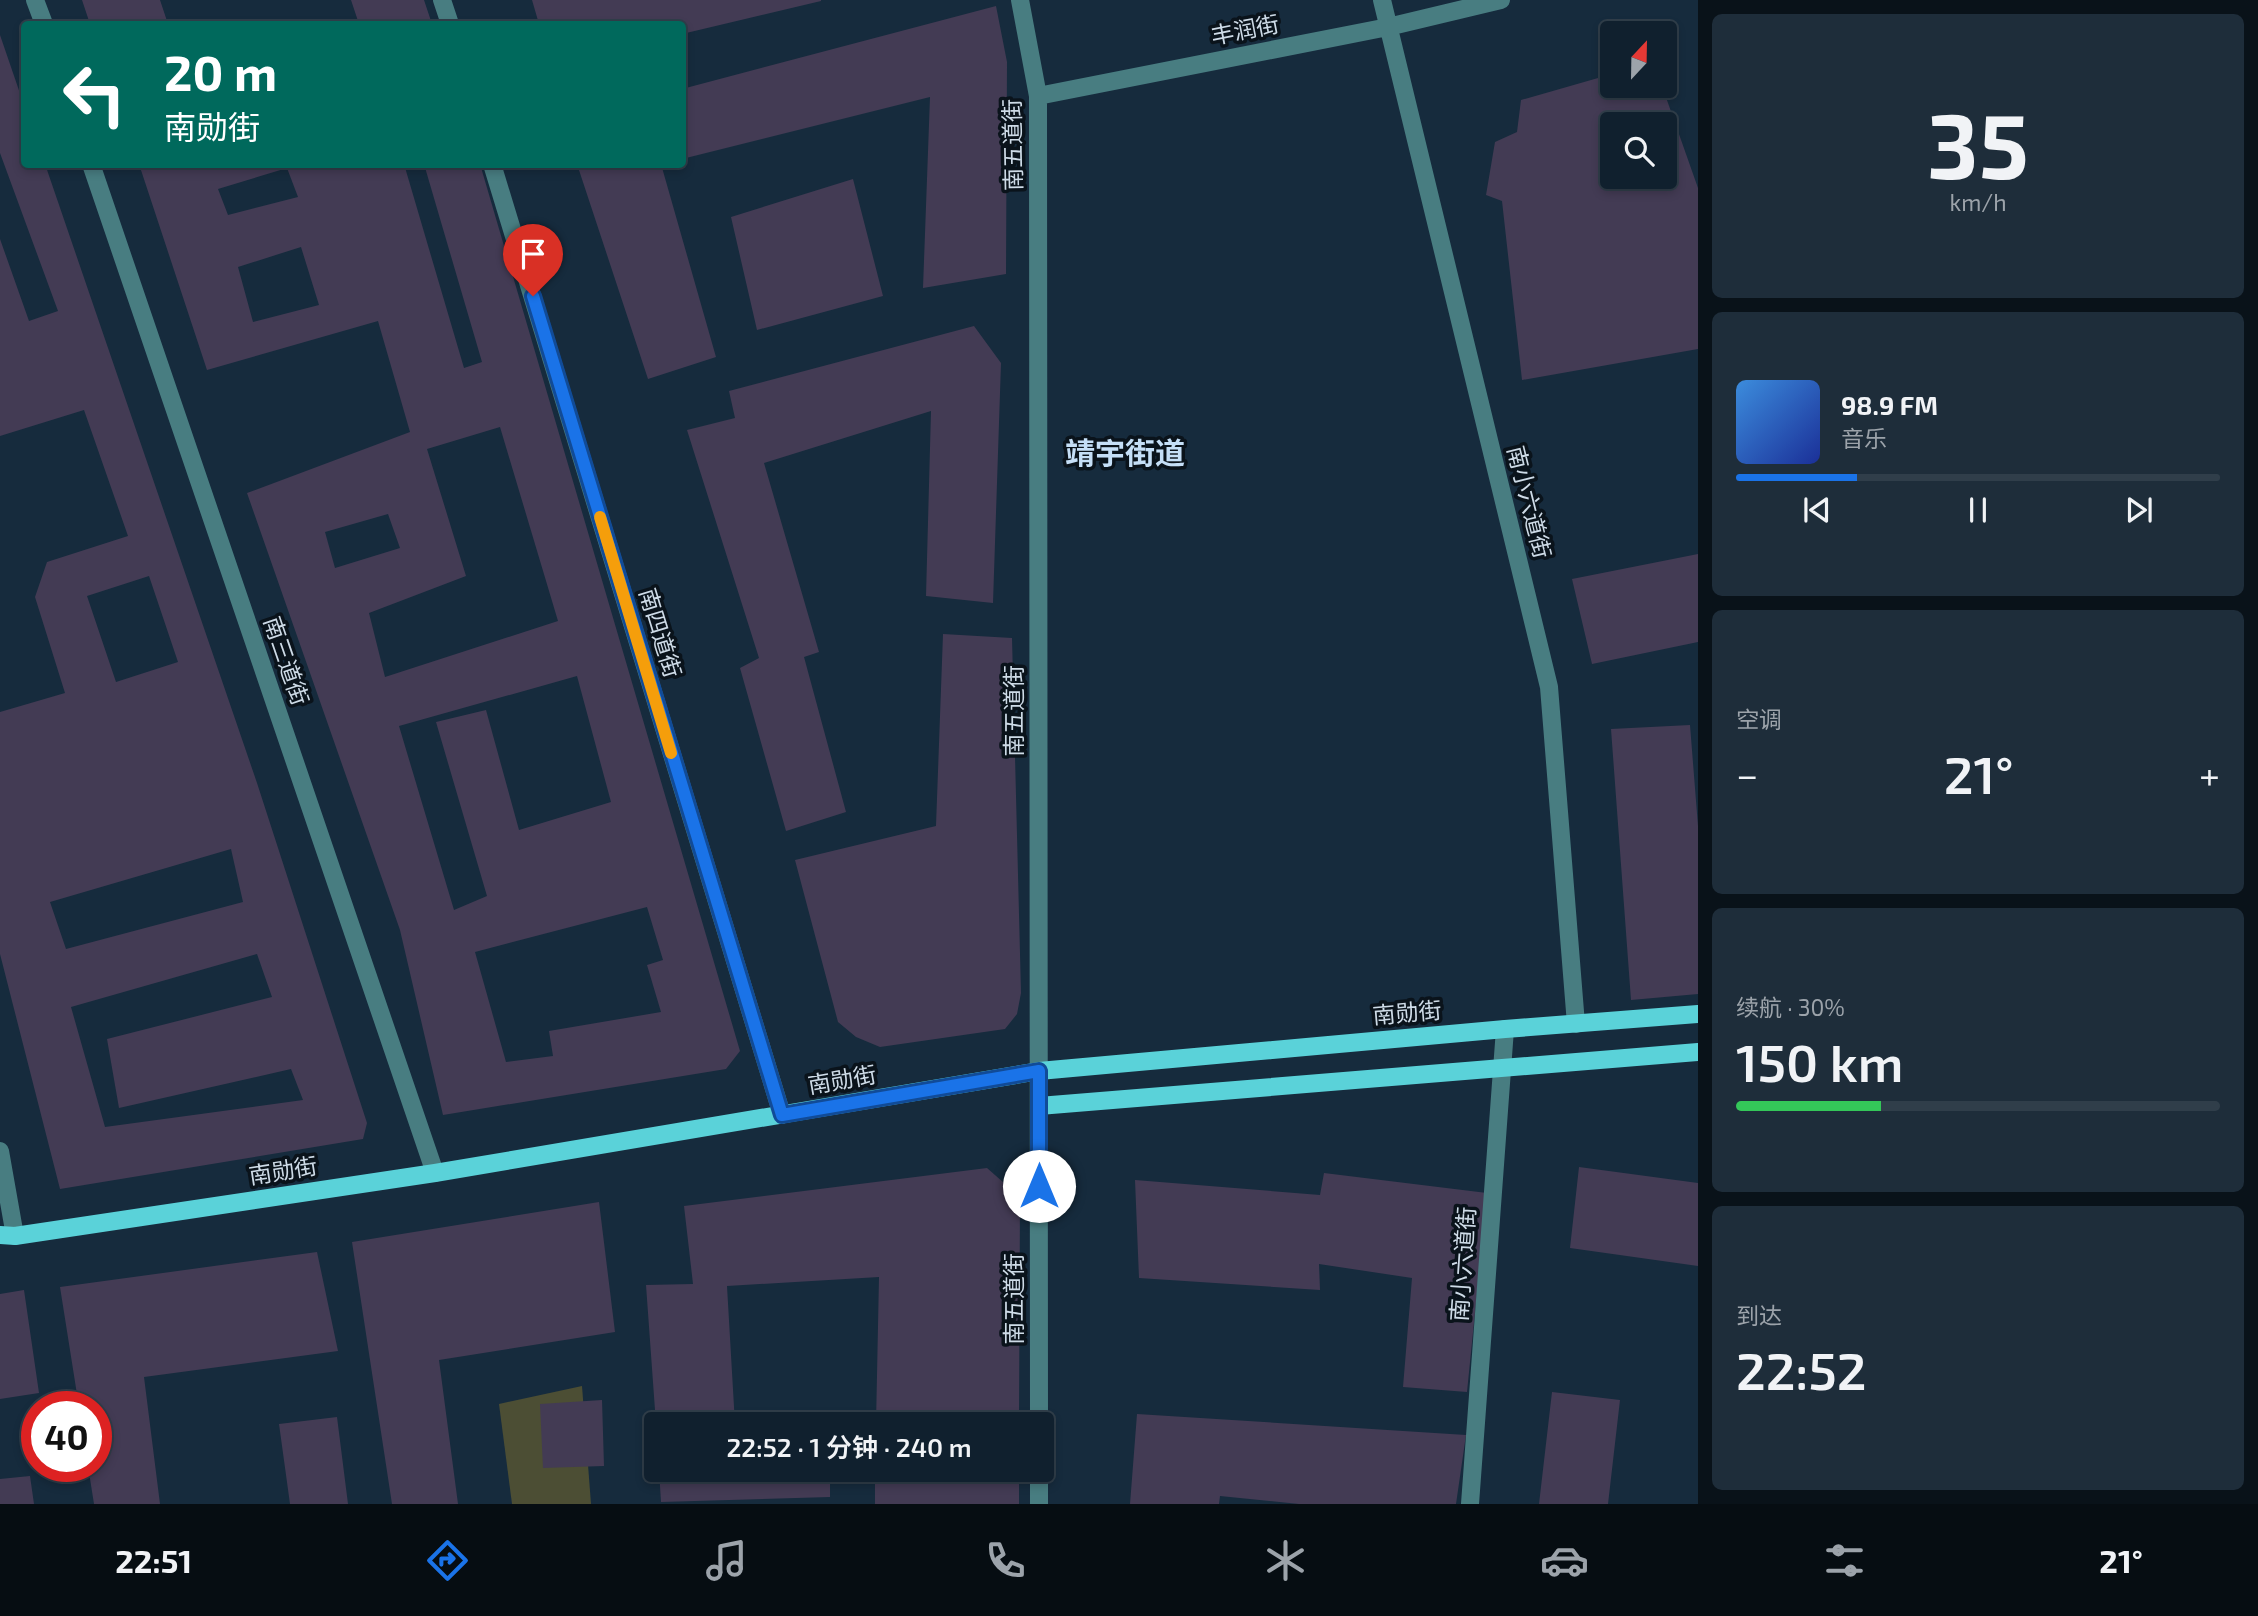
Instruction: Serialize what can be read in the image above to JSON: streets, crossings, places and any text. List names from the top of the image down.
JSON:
{
  "streets": {
    "main road": ["南勋街"],
    "street": [
      "丰润街",
      "南五道街",
      "南小六道街",
      "南四道街",
      "南三道街"
    ]
  },
  "crossings": [
    ["丰润街", "南五道街"],
    ["丰润街", "南小六道街"],
    ["南五道街", "南勋街"],
    ["南小六道街", "南勋街"],
    ["南四道街", "南勋街"],
    ["南三道街", "南勋街"]
  ],
  "districts": ["靖宇街道"],
  "north": "top",
  "page": {
    "tile": [
      ["35", "km/h"],
      "空调",
      ["续航 · 30%", "150 km"],
      ["到达", "22:52"]
    ],
    "turn": ["20 m", "南勋街"],
    "song": ["98.9 FM", "音乐"],
    "heat": ["−", "21°", "+"],
    "limit": "40",
    "trip": "22:52 · 1 分钟 · 240 m",
    "tabs": ["22:51", "21°"]
  }
}
